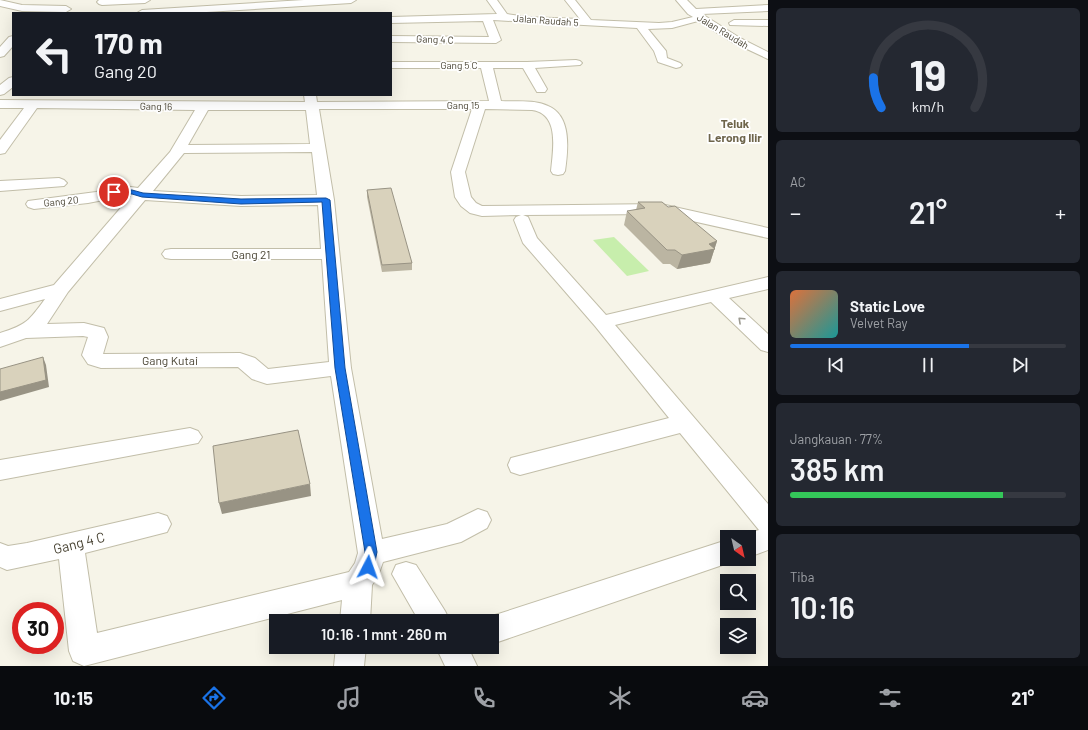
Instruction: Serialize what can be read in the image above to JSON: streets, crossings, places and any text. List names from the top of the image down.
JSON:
{
  "streets": {
    "street": [
      "Jalan Raudah 5",
      "Jalan Raudah",
      "Gang 4 C",
      "Gang 5 C",
      "Gang 15",
      "Gang 16",
      "Gang 20",
      "Gang 21",
      "Gang Kutai"
    ]
  },
  "crossings": [
    ["Jalan Raudah 5", "Jalan Raudah"],
    ["Jalan Raudah 5", "Gang 4 C"],
    ["Gang 15", "Gang 16"]
  ],
  "districts": ["Teluk Lerong Ilir"],
  "north": "bottom right",
  "page": {
    "turn": ["170 m", "Gang 20"],
    "tile": [
      "AC",
      ["Jangkauan · 77%", "385 km"],
      ["Tiba", "10:16"]
    ],
    "heat": ["−", "21°", "+"],
    "song": ["Static Love", "Velvet Ray"],
    "limit": "30",
    "trip": "10:16 · 1 mnt · 260 m",
    "tabs": ["10:15", "21°"],
    "gauge": ["19", "km/h"]
  }
}
